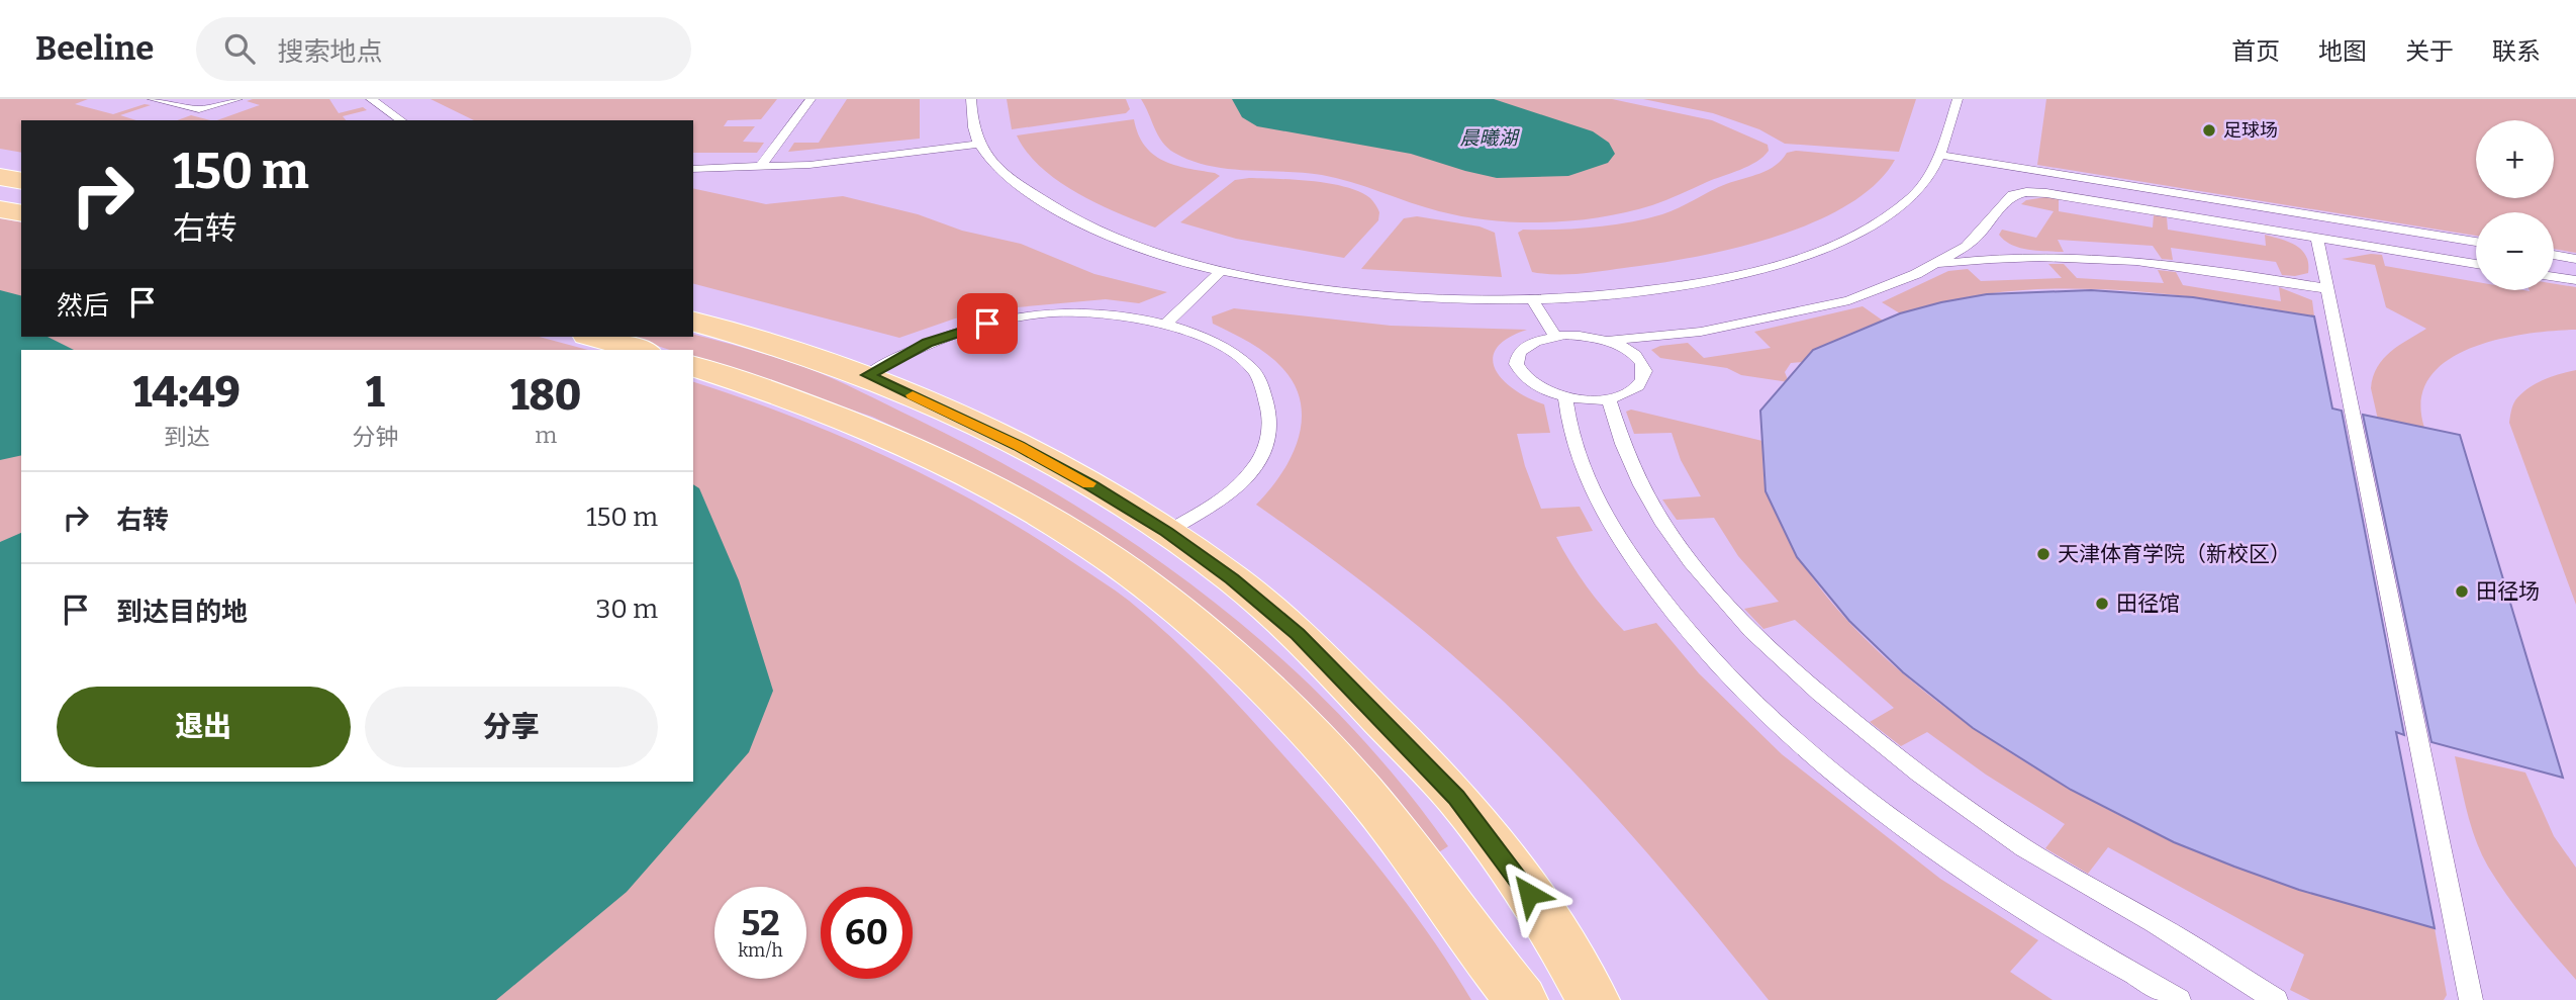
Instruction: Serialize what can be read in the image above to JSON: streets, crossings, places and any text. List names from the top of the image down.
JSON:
{
  "water": ["晨曦湖"],
  "places": [
    "足球场",
    "天津体育学院（新校区）",
    "田径场",
    "田径馆"
  ],
  "page": {
    "header": "Beeline",
    "search": "搜索地点",
    "nav": [
      "首页",
      "地图",
      "关于",
      "联系"
    ],
    "map_buttons": ["+", "−"],
    "turn": ["150 m", "右转"],
    "then": "然后",
    "eta": [
      "14:49",
      "到达",
      "1",
      "分钟",
      "180",
      "m"
    ],
    "list": [
      {
        "name": "右转",
        "value": "150 m"
      },
      {
        "name": "到达目的地",
        "value": "30 m"
      }
    ],
    "buttons": ["退出", "分享"],
    "speed": "52 km/h",
    "limit": "60"
  }
}
